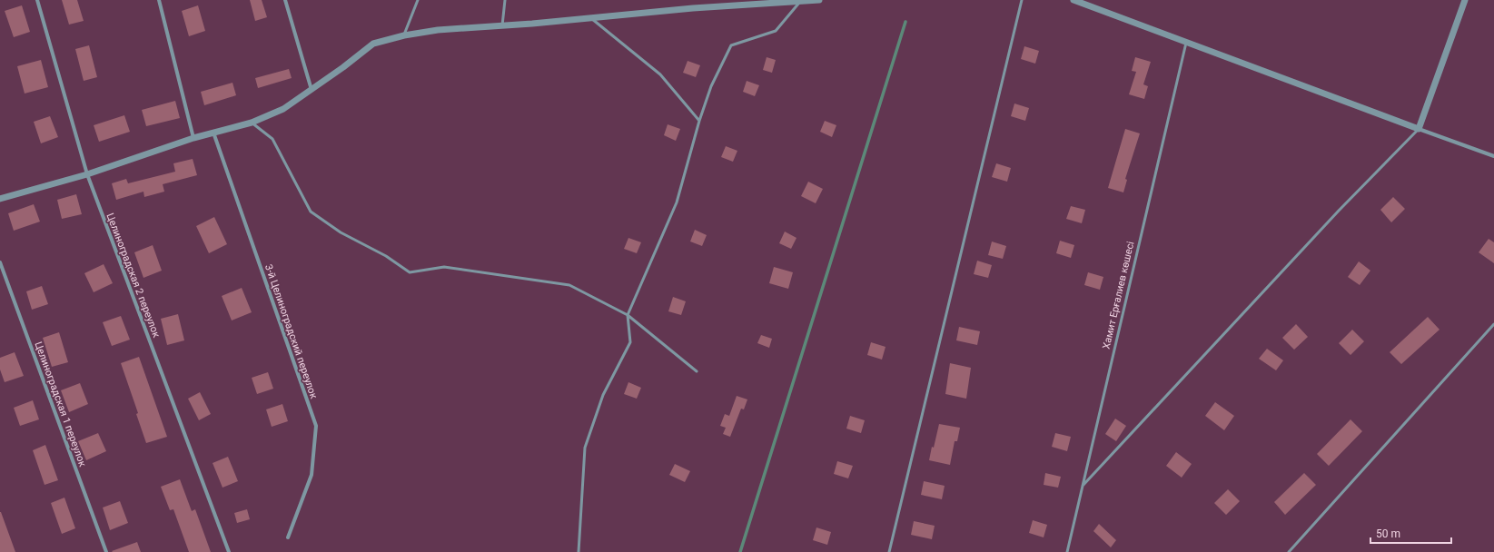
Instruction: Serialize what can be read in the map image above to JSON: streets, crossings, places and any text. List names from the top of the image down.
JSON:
{
  "streets": {
    "street": ["Целиноградская 2 переулок", "3-й Целиноградский переулок", "Целиноградская 1 переулок"],
    "lane": ["Хамит Ерғалиев көшесі"]
  },
  "scale_bar": "50 m"
}
